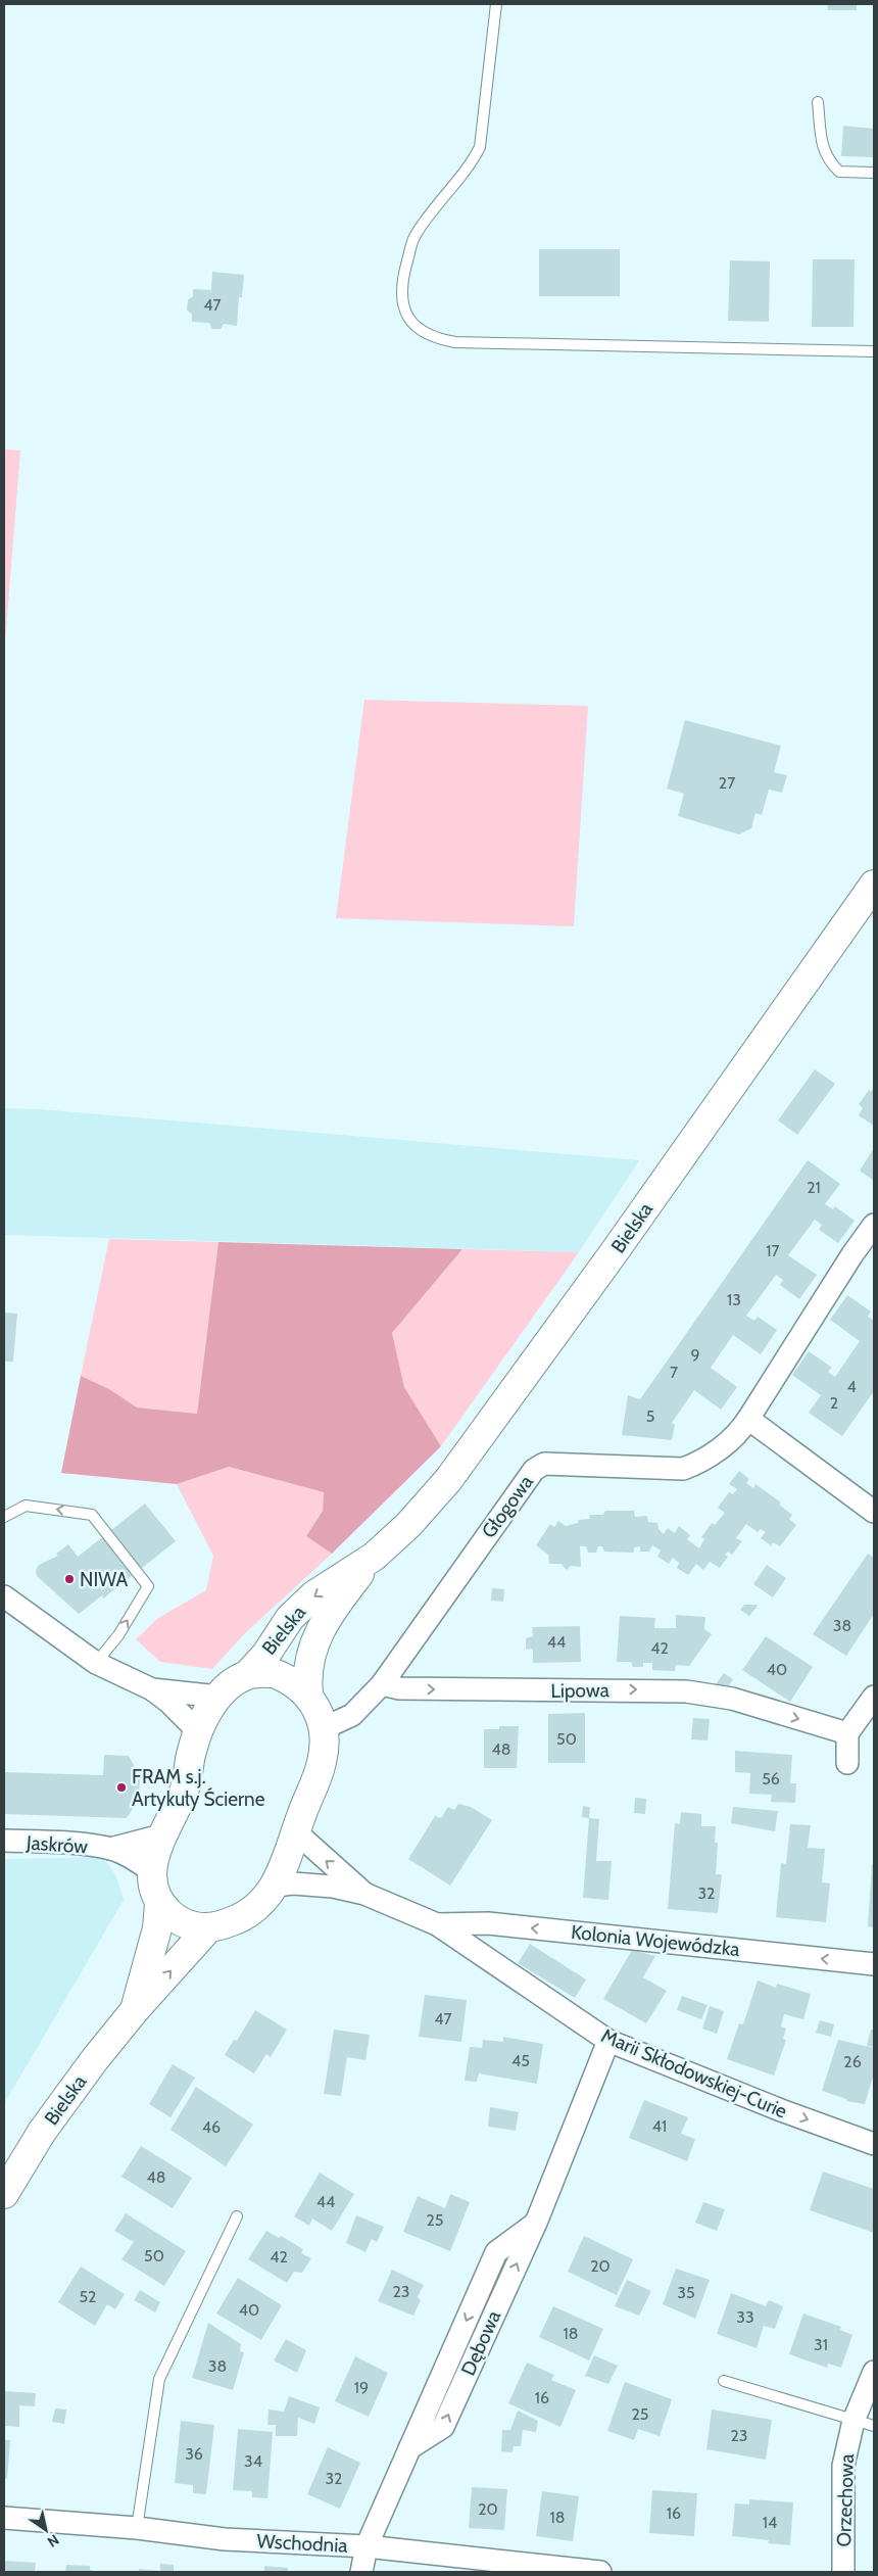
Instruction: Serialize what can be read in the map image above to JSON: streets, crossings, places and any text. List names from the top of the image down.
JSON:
{
  "streets": {
    "main road": ["Bielska"],
    "street": [
      "Głogowa",
      "Lipowa",
      "Jaskrów",
      "Kolonia Wojewódzka",
      "Marii Skłodowskiej-Curie",
      "Dębowa",
      "Orzechowa",
      "Wschodnia"
    ]
  },
  "crossings": [
    ["Bielska", "Jaskrów"],
    ["Głogowa", "Lipowa"],
    ["Kolonia Wojewódzka", "Marii Skłodowskiej-Curie"],
    ["Marii Skłodowskiej-Curie", "Dębowa"],
    ["Dębowa", "Wschodnia"]
  ],
  "one_way": ["Lipowa", "Kolonia Wojewódzka"],
  "places": ["NIWA", "FRAM s.j. Artykuły Ścierne"],
  "house_numbers": [
    "47",
    "27",
    "21",
    "17",
    "13",
    "9",
    "7",
    "4",
    "2",
    "5",
    "38",
    "44",
    "42",
    "40",
    "50",
    "48",
    "56",
    "32",
    "47",
    "45",
    "26",
    "41",
    "46",
    "48",
    "44",
    "25",
    "50",
    "42",
    "20",
    "23",
    "35",
    "52",
    "40",
    "33",
    "18",
    "31",
    "38",
    "19",
    "16",
    "25",
    "23",
    "36",
    "34",
    "32",
    "20",
    "16",
    "18",
    "14"
  ],
  "north": "bottom right"
}
